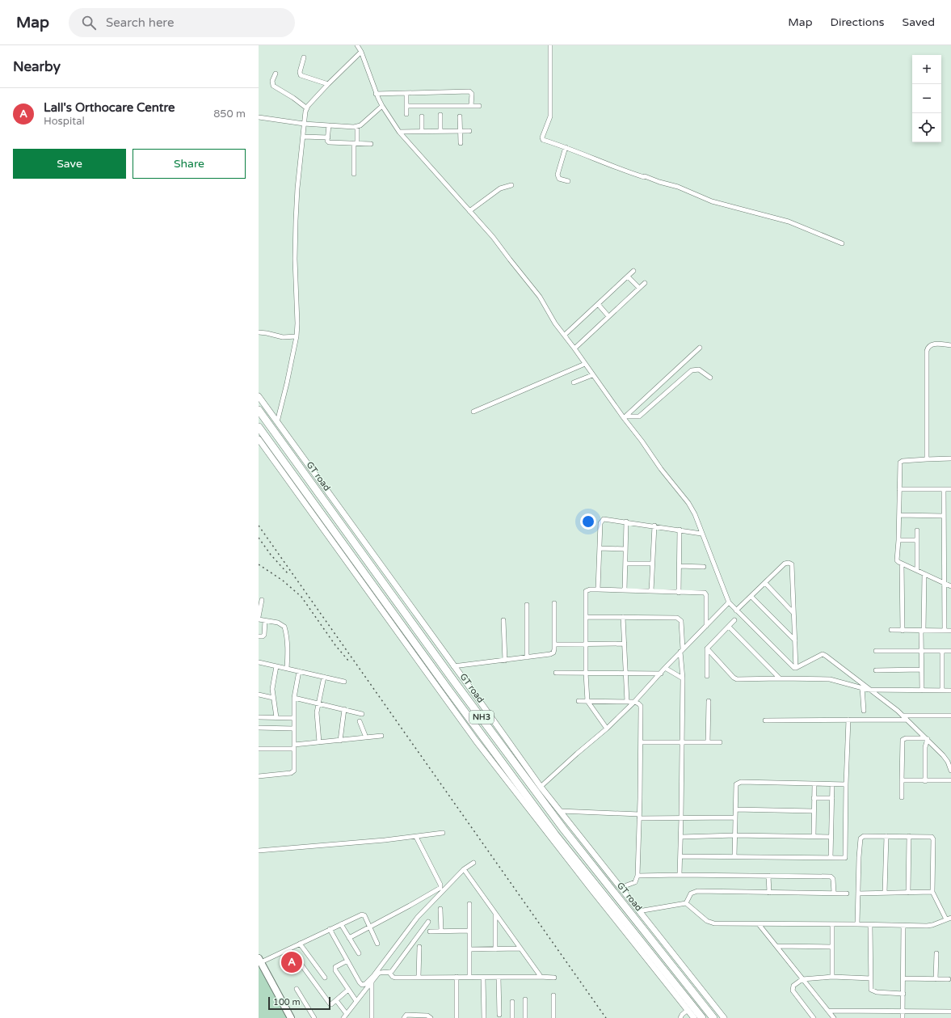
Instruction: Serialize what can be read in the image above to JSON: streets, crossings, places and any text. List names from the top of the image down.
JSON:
{
  "streets": {
    "highway": ["GT road", "NH3"]
  },
  "scale_bar": "100 m",
  "page": {
    "header": "Map",
    "search": "Search here",
    "nav": ["Map", "Directions", "Saved"],
    "heading": "Nearby",
    "map_buttons": ["+", "−"],
    "list": [
      {
        "mark": "A",
        "name": "Lall's Orthocare Centre",
        "note": "Hospital",
        "value": "850 m"
      }
    ],
    "buttons": ["Save", "Share"],
    "pins": "A",
    "scale": "100 m"
  }
}
